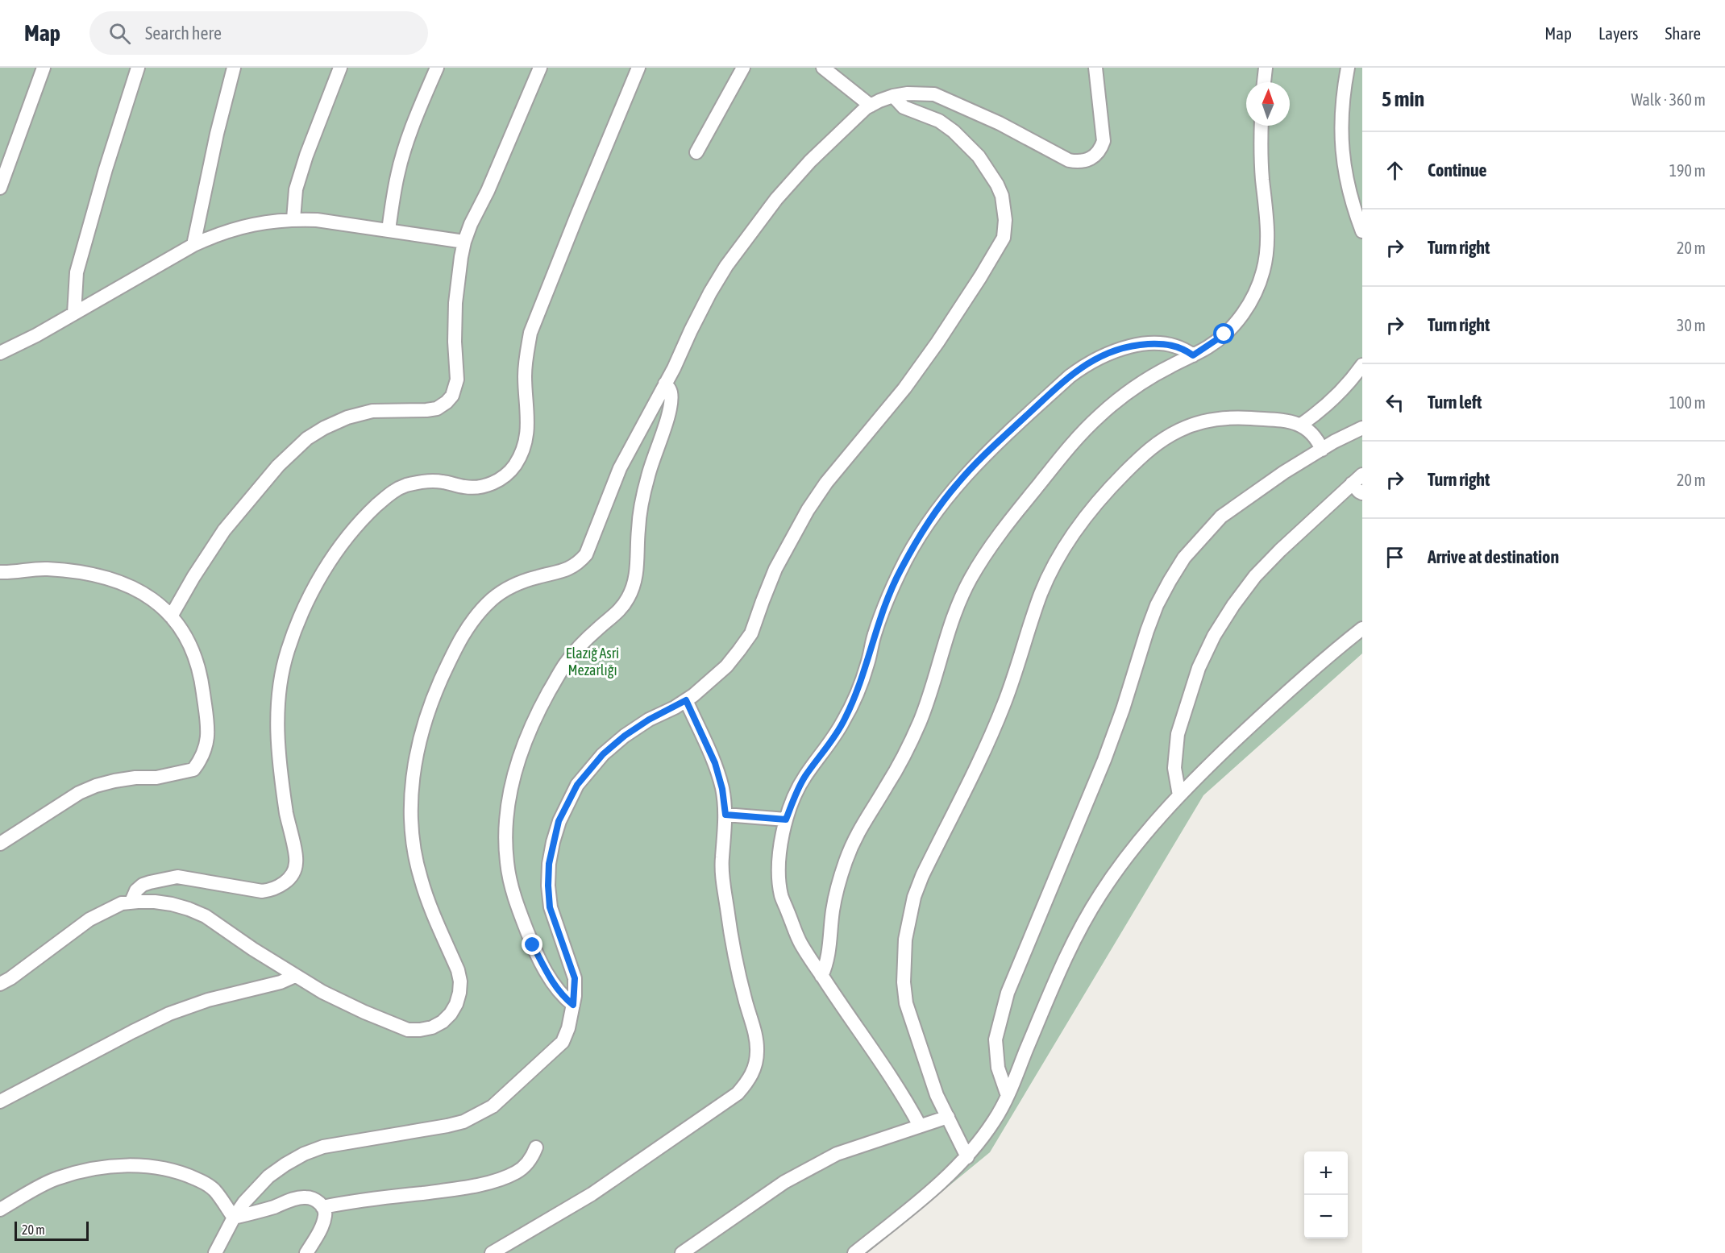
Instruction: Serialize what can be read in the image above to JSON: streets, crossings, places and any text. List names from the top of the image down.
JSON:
{
  "parks": ["Elazığ Asri Mezarlığı"],
  "scale_bar": "20 m",
  "north": "top",
  "page": {
    "header": "Map",
    "search": "Search here",
    "nav": ["Map", "Layers", "Share"],
    "heading": ["5 min", "Walk · 360 m"],
    "list": [
      ["Continue", "190 m"],
      ["Turn right", "20 m"],
      ["Turn right", "30 m"],
      ["Turn left", "100 m"],
      ["Turn right", "20 m"],
      "Arrive at destination"
    ],
    "map_buttons": ["+", "−"],
    "scale": "20 m"
  }
}
